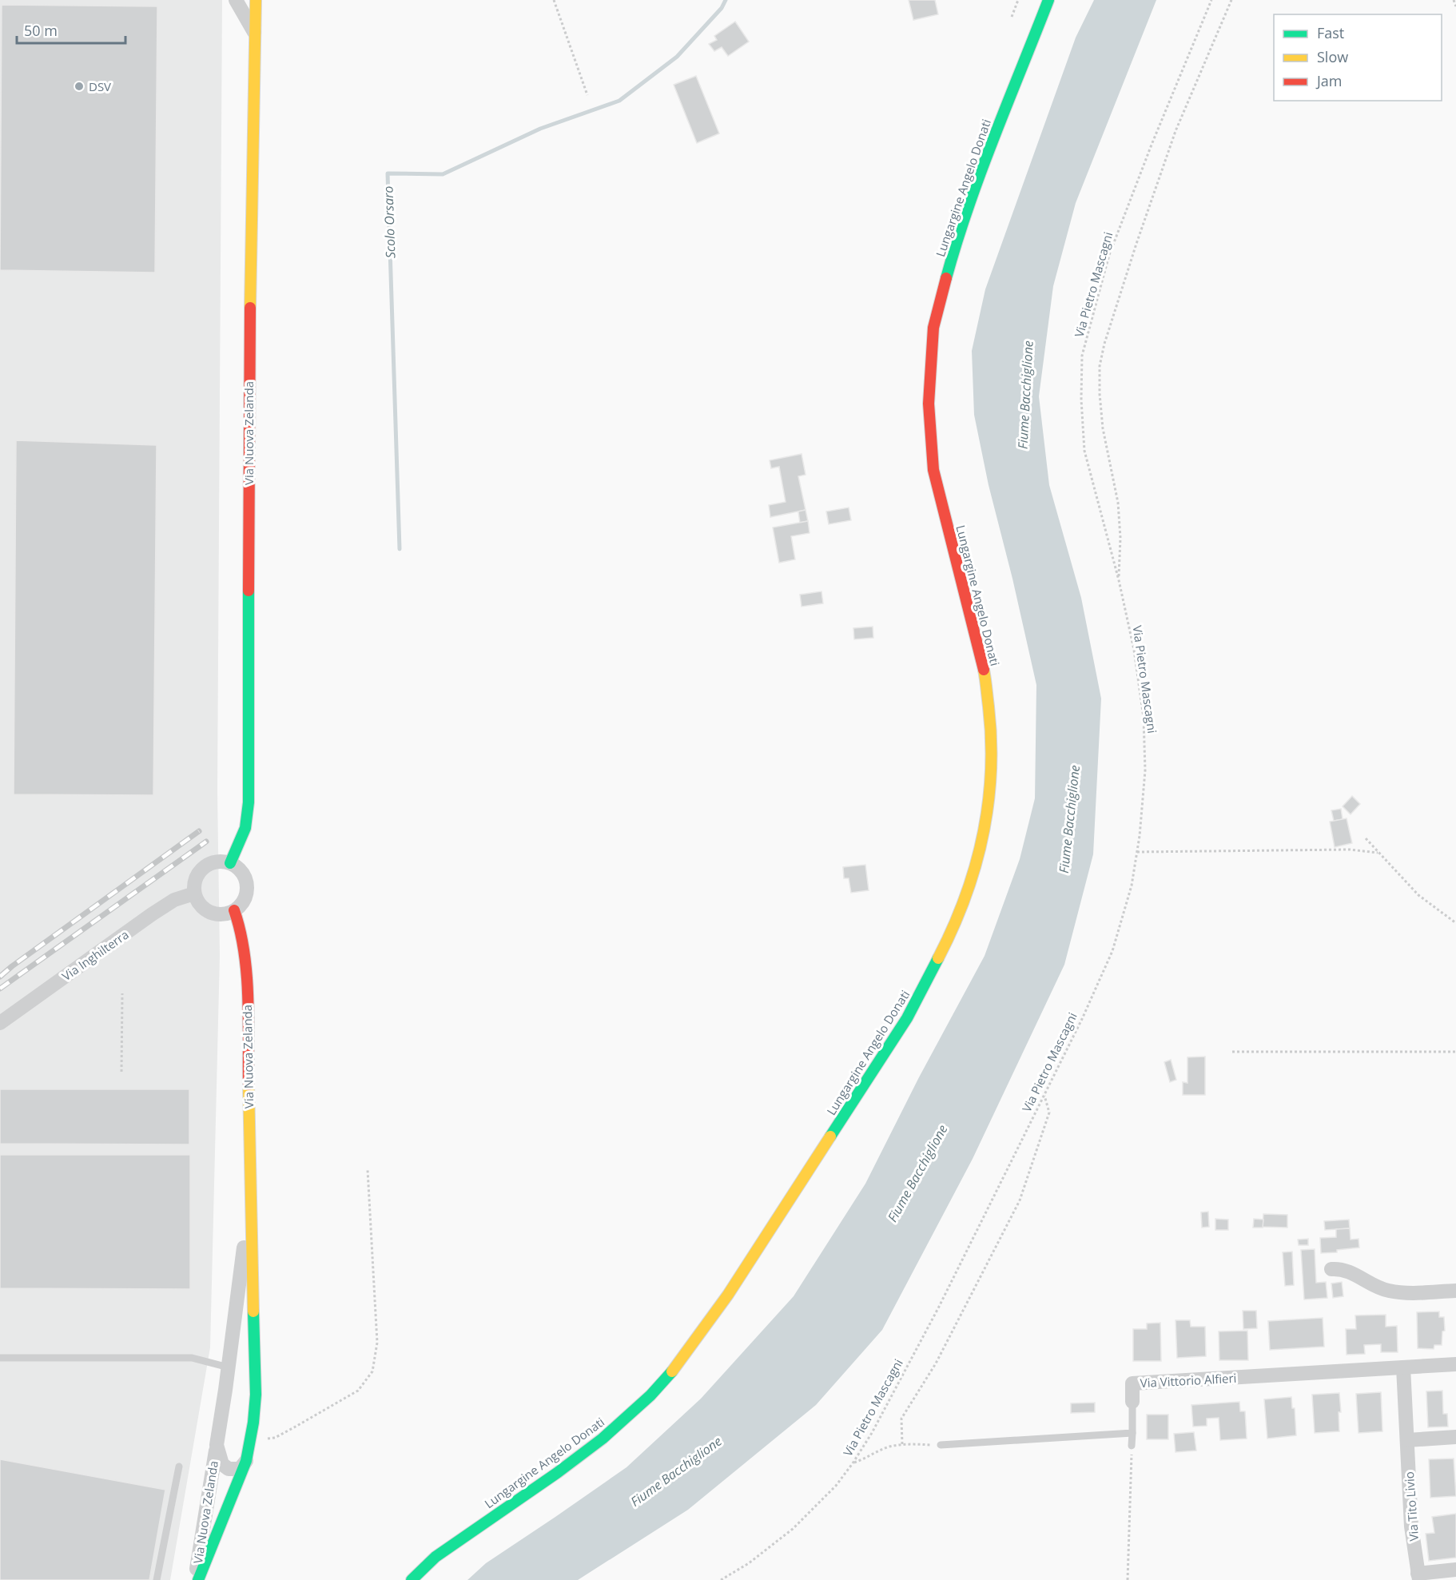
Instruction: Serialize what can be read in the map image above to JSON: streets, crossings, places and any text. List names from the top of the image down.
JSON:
{
  "streets": {
    "street": [
      "Lungargine Angelo Donati",
      "Via Nuova Zelanda",
      "Via Inghilterra",
      "Via Vittorio Alfieri",
      "Via Tito Livio"
    ],
    "path": ["Via Pietro Mascagni"]
  },
  "crossings": [
    ["Via Nuova Zelanda", "Via Inghilterra"],
    ["Via Vittorio Alfieri", "Via Tito Livio"]
  ],
  "water": ["Scolo Orsaro", "Fiume Bacchiglione"],
  "places": ["DSV"],
  "legend": ["Fast", "Slow", "Jam"],
  "scale_bar": "50 m"
}
